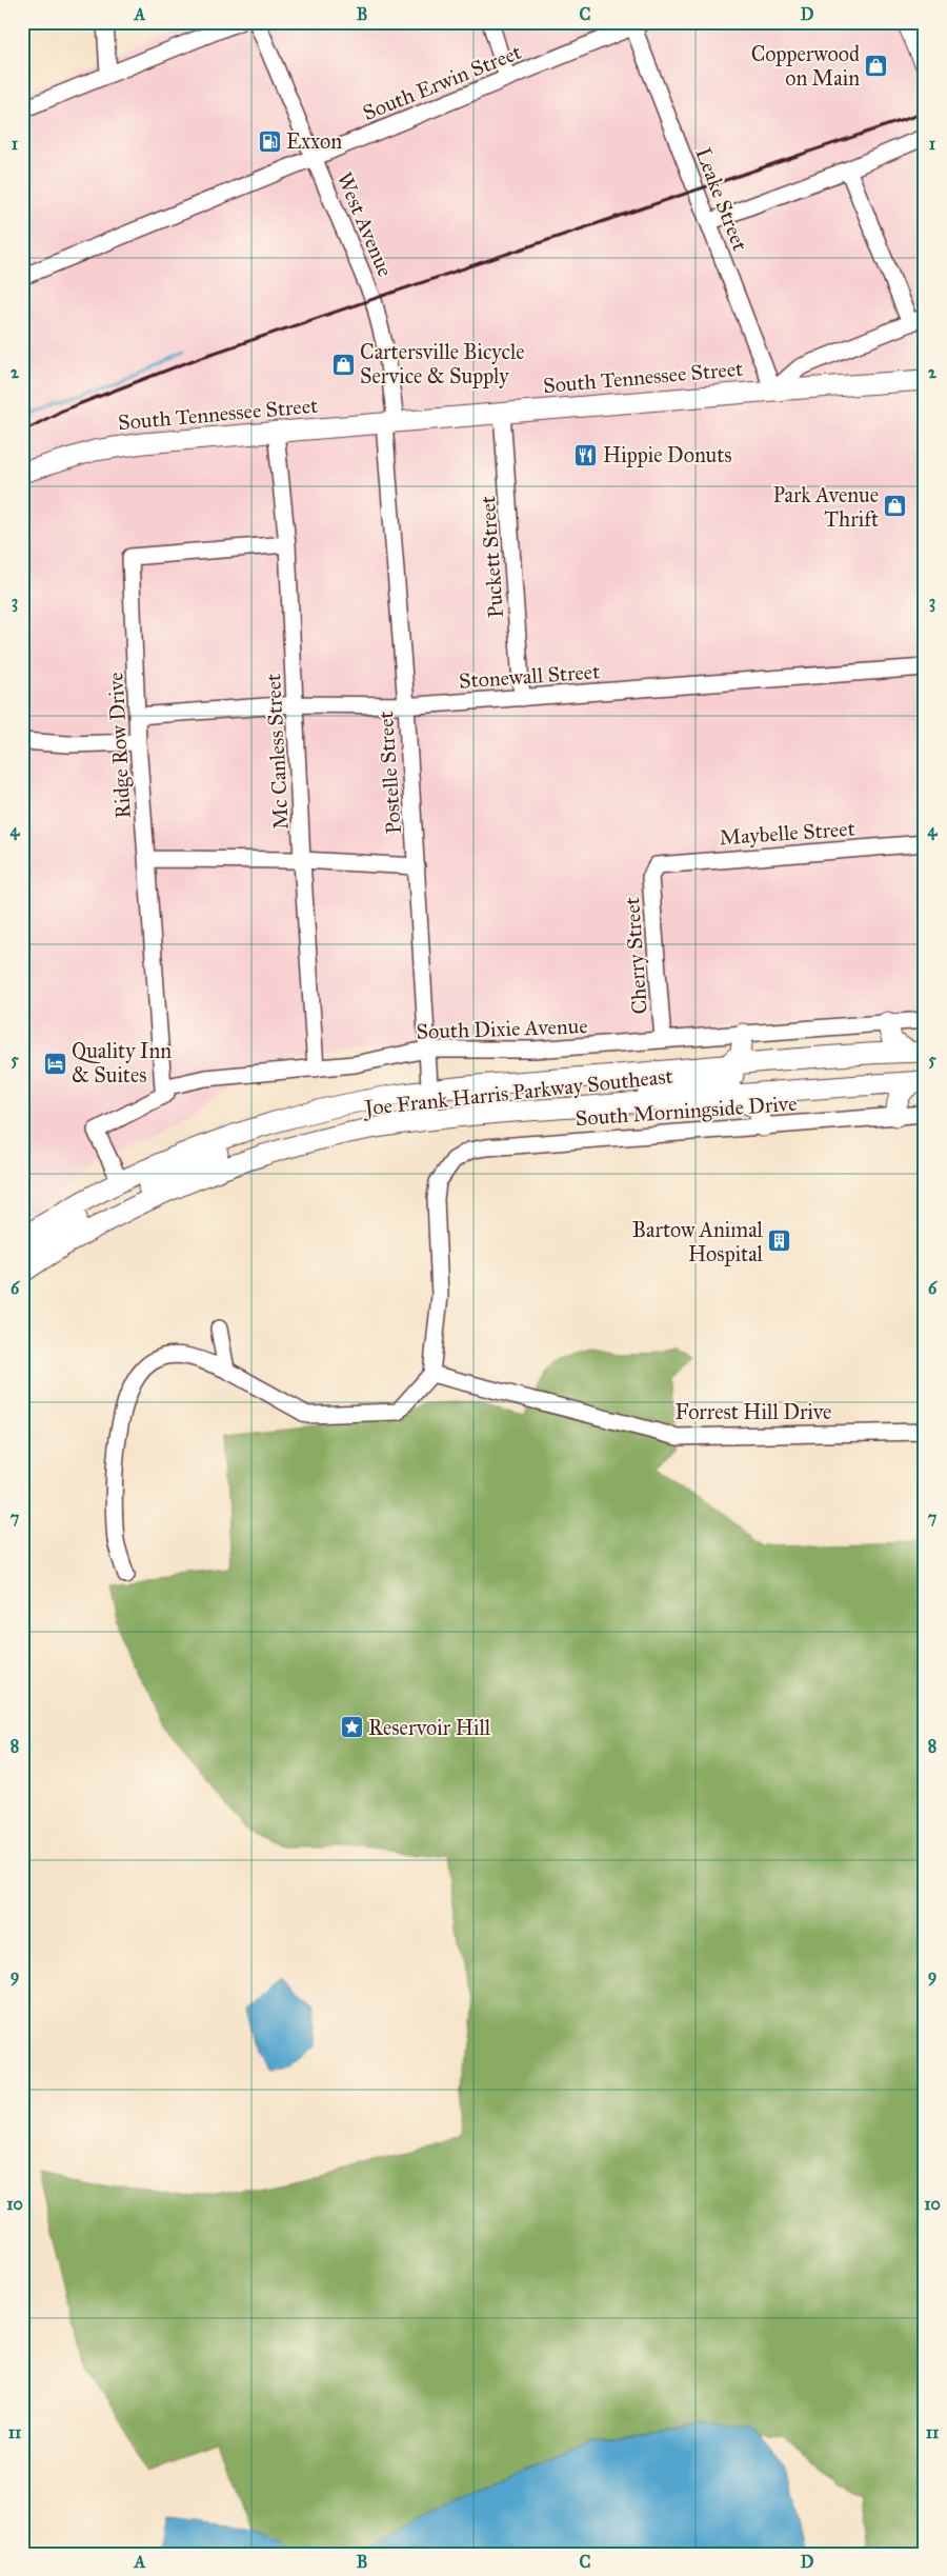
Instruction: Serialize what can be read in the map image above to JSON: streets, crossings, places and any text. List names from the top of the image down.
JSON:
{
  "streets": {
    "main road": ["South Tennessee Street", "Joe Frank Harris Parkway Southeast"],
    "street": [
      "South Erwin Street",
      "Leake Street",
      "West Avenue",
      "Puckett Street",
      "Stonewall Street",
      "Ridge Row Drive",
      "Mc Canless Street",
      "Postelle Street",
      "Maybelle Street",
      "Cherry Street",
      "South Dixie Avenue",
      "South Morningside Drive",
      "Forrest Hill Drive"
    ]
  },
  "crossings": [
    ["South Erwin Street", "Leake Street"],
    ["South Erwin Street", "West Avenue"],
    ["Leake Street", "South Tennessee Street"],
    ["West Avenue", "South Tennessee Street"],
    ["West Avenue", "Postelle Street"],
    ["South Tennessee Street", "Puckett Street"],
    ["South Tennessee Street", "Mc Canless Street"],
    ["South Tennessee Street", "Postelle Street"],
    ["Puckett Street", "Stonewall Street"],
    ["Stonewall Street", "Ridge Row Drive"],
    ["Stonewall Street", "Mc Canless Street"],
    ["Stonewall Street", "Postelle Street"],
    ["Ridge Row Drive", "Mc Canless Street"],
    ["Ridge Row Drive", "South Dixie Avenue"],
    ["Mc Canless Street", "South Dixie Avenue"],
    ["Postelle Street", "South Dixie Avenue"],
    ["Postelle Street", "Joe Frank Harris Parkway Southeast"],
    ["Maybelle Street", "Cherry Street"],
    ["Cherry Street", "South Dixie Avenue"],
    ["South Morningside Drive", "Forrest Hill Drive"]
  ],
  "places": {
    "shop": ["Copperwood on Main", "Cartersville Bicycle Service & Supply", "Park Avenue Thrift"],
    "fuel station": ["Exxon"],
    "restaurant": ["Hippie Donuts"],
    "hotel": ["Quality Inn & Suites"],
    "building": ["Bartow Animal Hospital"],
    "place": ["Reservoir Hill"]
  },
  "grid": {
    "columns": [
      "A",
      "B",
      "C",
      "D"
    ],
    "rows": [
      "1",
      "2",
      "3",
      "4",
      "5",
      "6",
      "7",
      "8",
      "9",
      "10",
      "11"
    ]
  }
}
